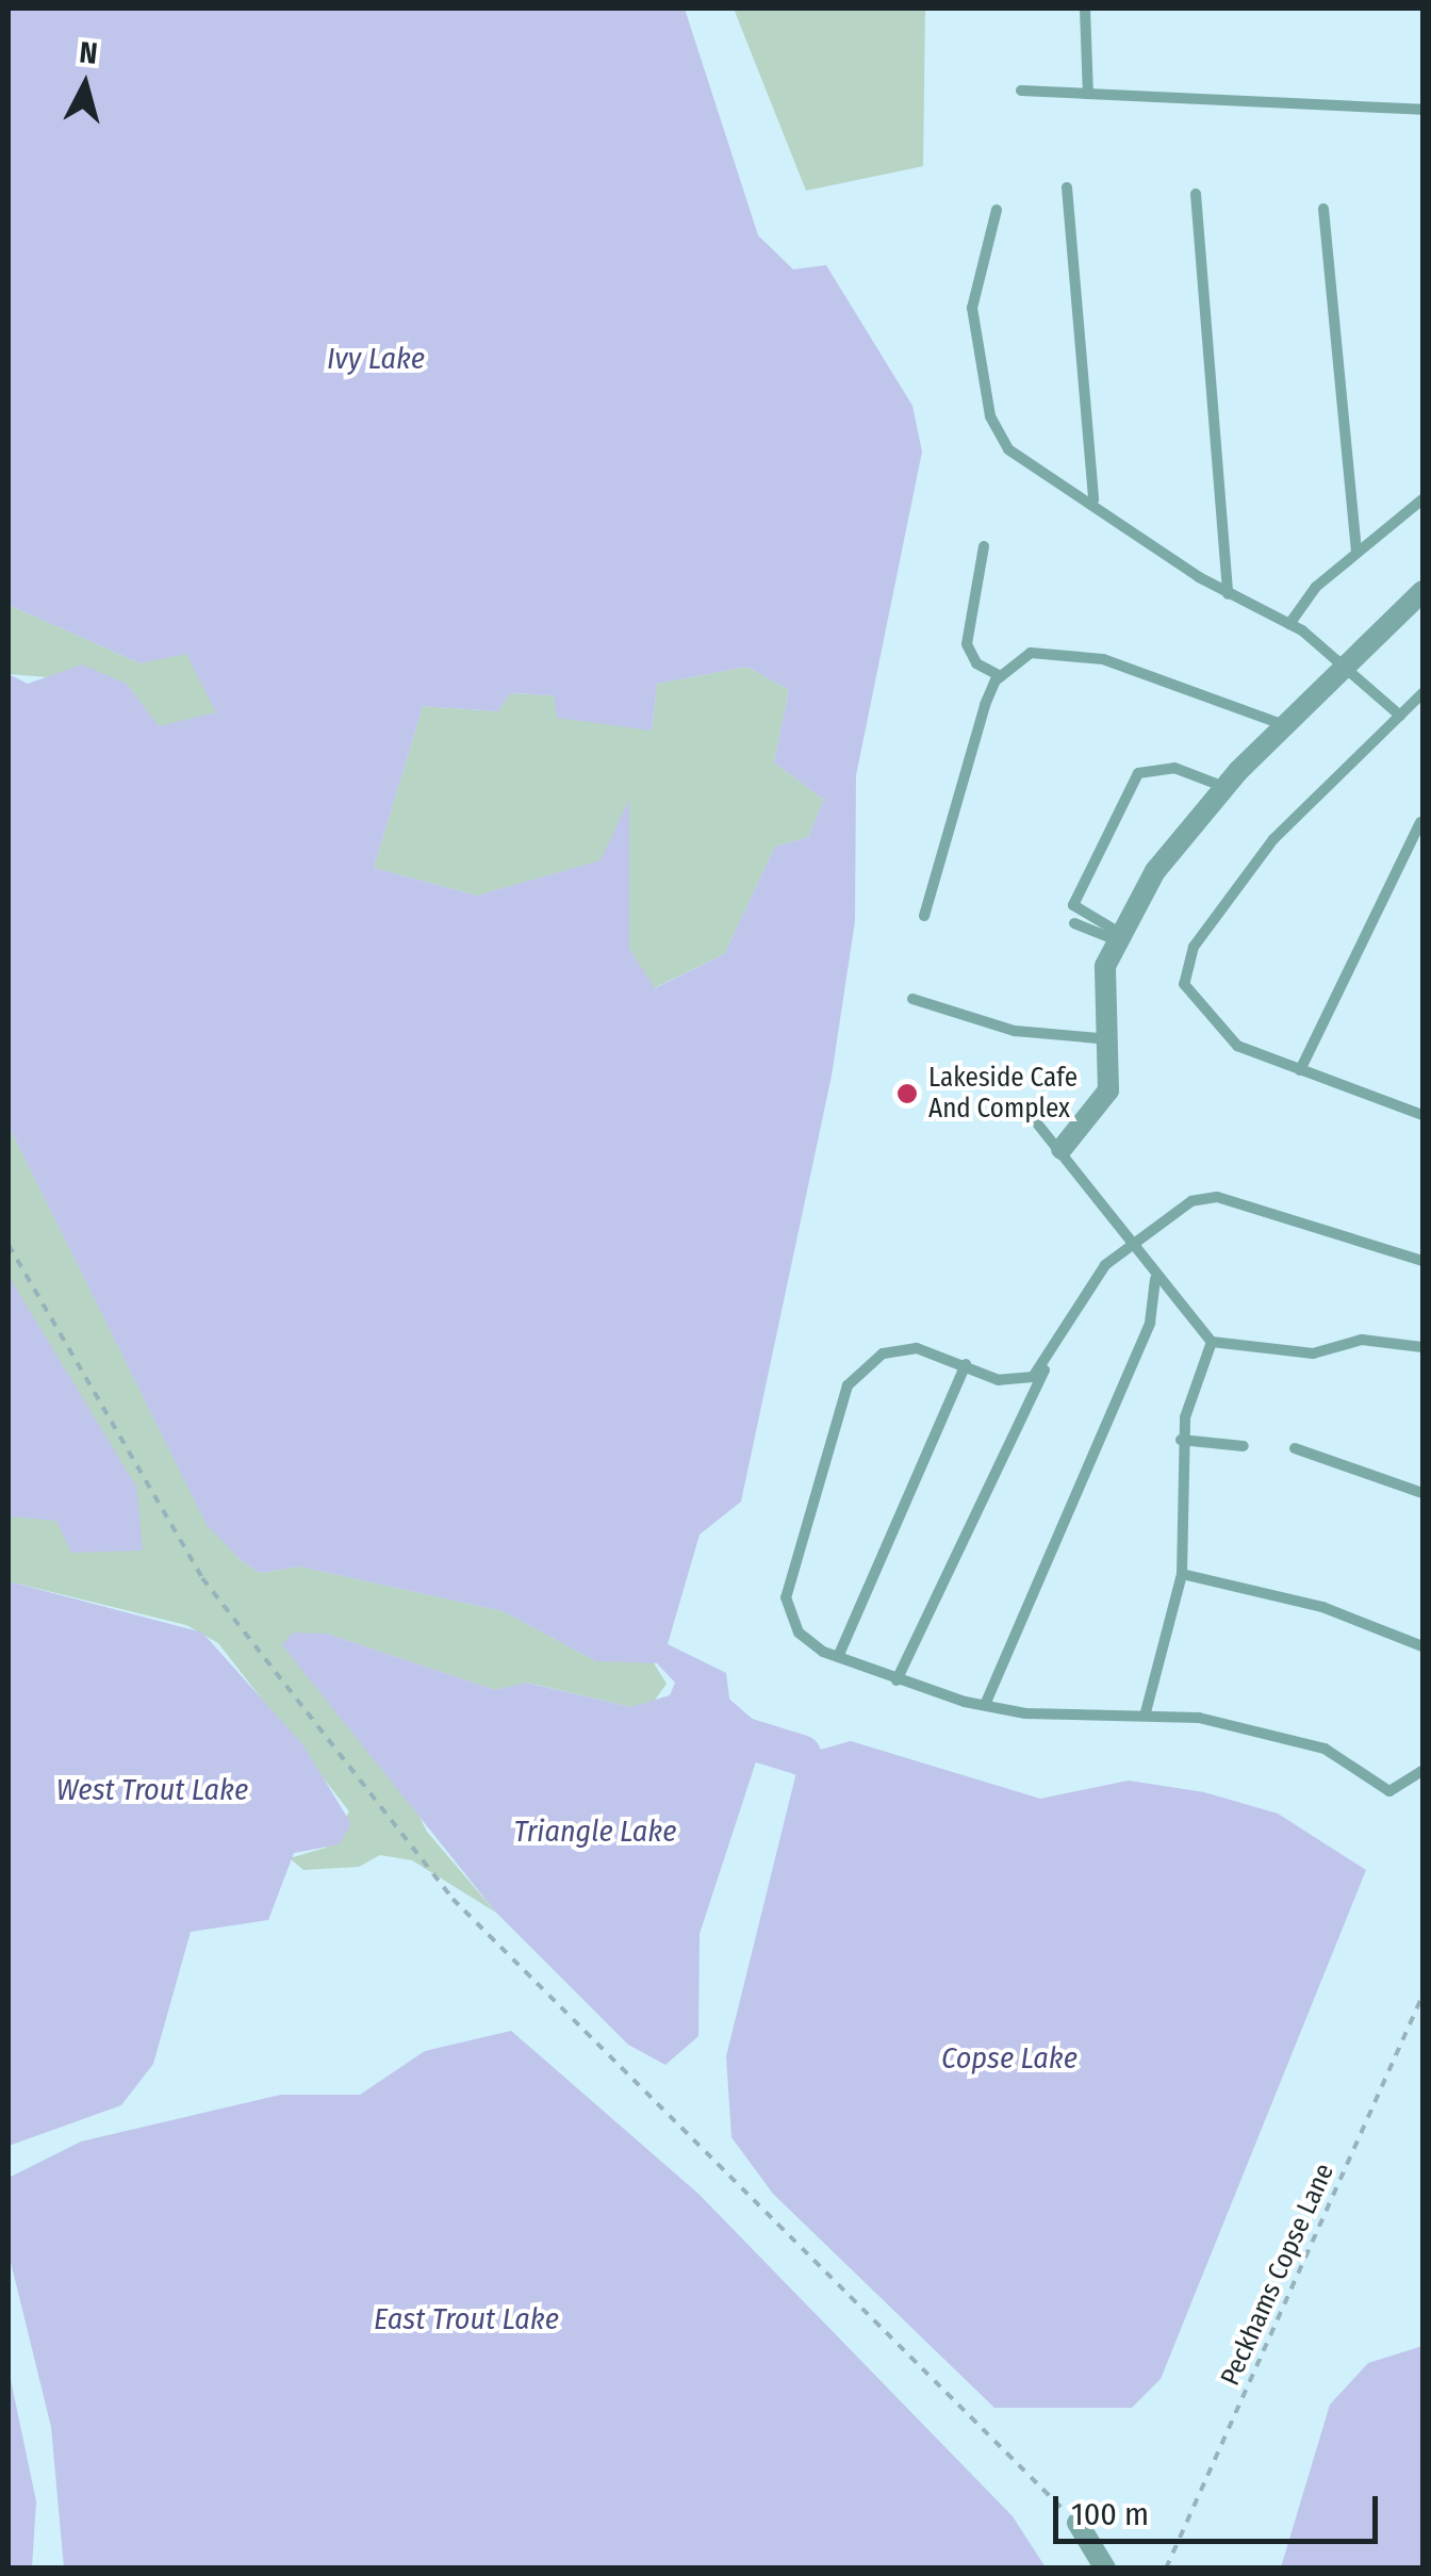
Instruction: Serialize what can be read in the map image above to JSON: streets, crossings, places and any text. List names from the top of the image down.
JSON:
{
  "streets": {
    "path": ["Peckhams Copse Lane"]
  },
  "water": [
    "Ivy Lake",
    "West Trout Lake",
    "Triangle Lake",
    "Copse Lake",
    "East Trout Lake"
  ],
  "places": ["Lakeside Cafe And Complex"],
  "scale_bar": "100 m",
  "north": "top"
}
